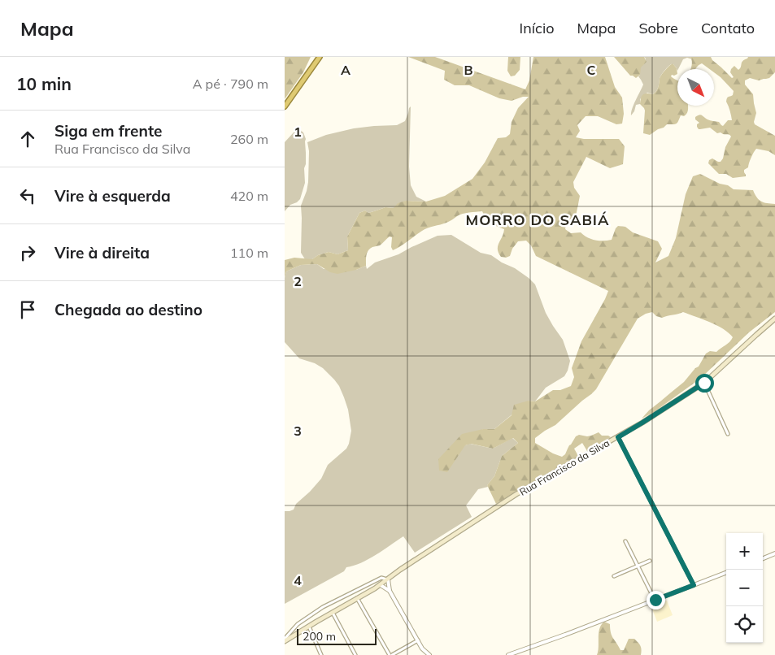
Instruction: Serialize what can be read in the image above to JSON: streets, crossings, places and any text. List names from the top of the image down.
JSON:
{
  "streets": {
    "main road": ["Rua Francisco da Silva"]
  },
  "districts": ["MORRO DO SABIÁ"],
  "scale_bar": "200 m",
  "north": "bottom right",
  "page": {
    "header": "Mapa",
    "nav": [
      "Início",
      "Mapa",
      "Sobre",
      "Contato"
    ],
    "heading": ["10 min", "A pé · 790 m"],
    "list": [
      ["Siga em frente", "Rua Francisco da Silva", "260 m"],
      ["Vire à esquerda", "420 m"],
      ["Vire à direita", "110 m"],
      "Chegada ao destino"
    ],
    "map_buttons": ["+", "−"],
    "scale": "200 m"
  },
  "grid": {
    "columns": ["A", "B", "C"],
    "rows": [
      "1",
      "2",
      "3",
      "4"
    ]
  }
}
